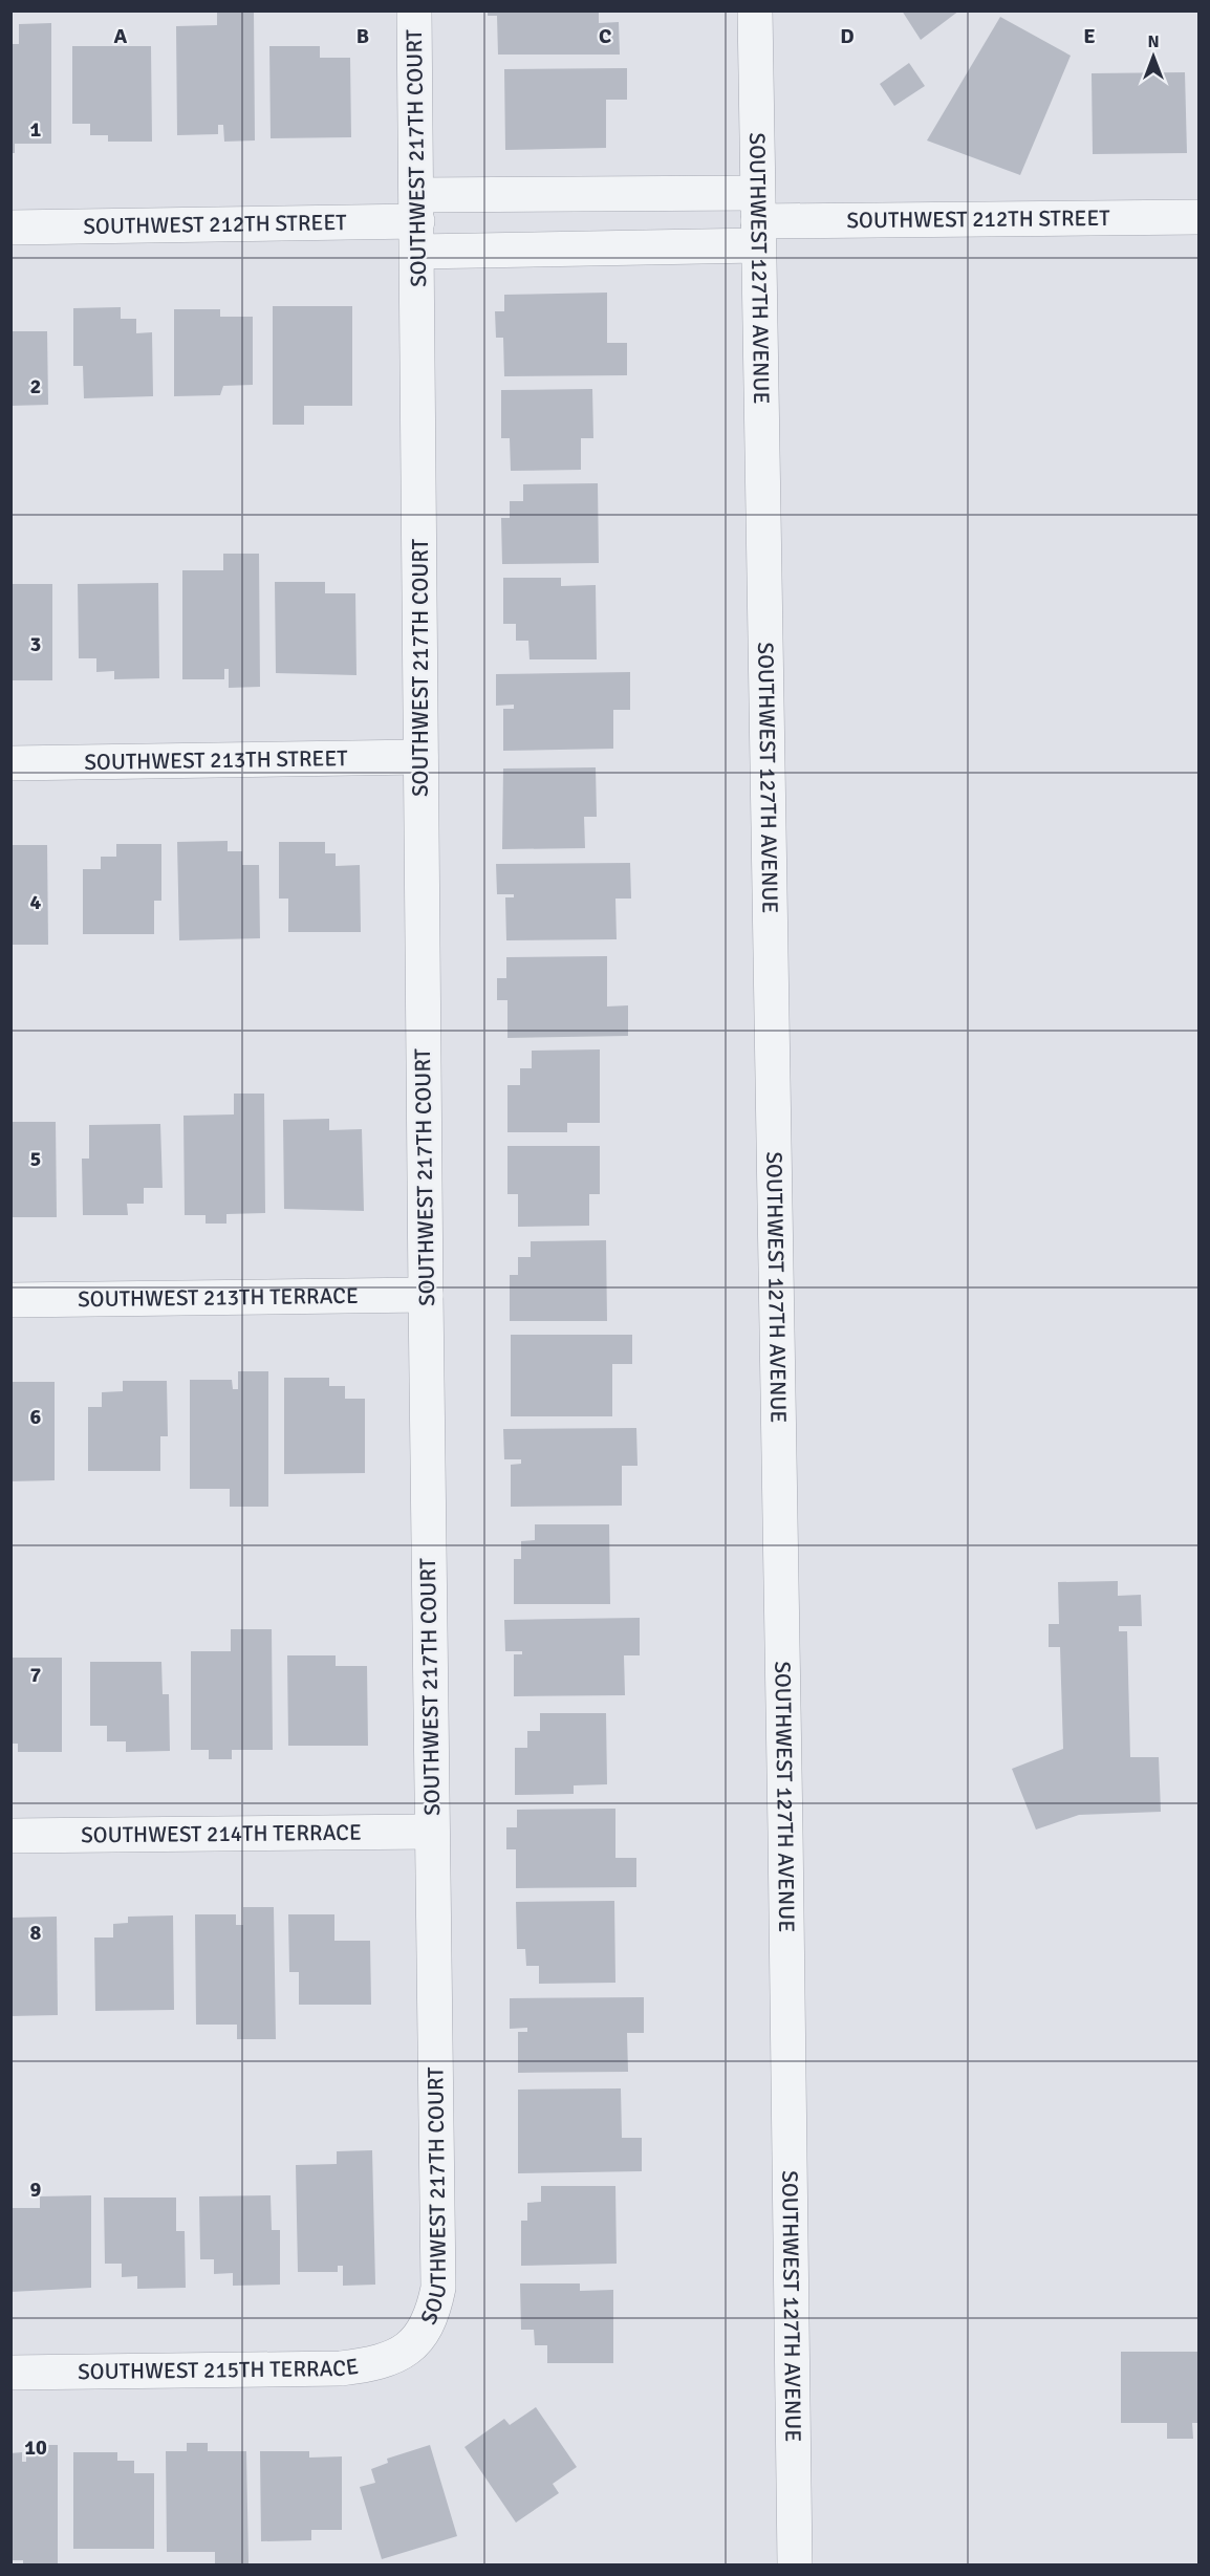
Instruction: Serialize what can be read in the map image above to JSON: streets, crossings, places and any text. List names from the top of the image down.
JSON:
{
  "streets": {
    "street": [
      "SOUTHWEST 217TH COURT",
      "SOUTHWEST 212TH STREET",
      "SOUTHWEST 127TH AVENUE",
      "SOUTHWEST 213TH STREET",
      "SOUTHWEST 213TH TERRACE",
      "SOUTHWEST 214TH TERRACE",
      "SOUTHWEST 215TH TERRACE"
    ]
  },
  "crossings": [
    ["SOUTHWEST 217TH COURT", "SOUTHWEST 212TH STREET"],
    ["SOUTHWEST 217TH COURT", "SOUTHWEST 213TH STREET"],
    ["SOUTHWEST 217TH COURT", "SOUTHWEST 213TH TERRACE"],
    ["SOUTHWEST 217TH COURT", "SOUTHWEST 214TH TERRACE"],
    ["SOUTHWEST 217TH COURT", "SOUTHWEST 215TH TERRACE"],
    ["SOUTHWEST 212TH STREET", "SOUTHWEST 127TH AVENUE"]
  ],
  "north": "top",
  "grid": {
    "columns": [
      "A",
      "B",
      "C",
      "D",
      "E"
    ],
    "rows": [
      "1",
      "2",
      "3",
      "4",
      "5",
      "6",
      "7",
      "8",
      "9",
      "10"
    ]
  }
}
